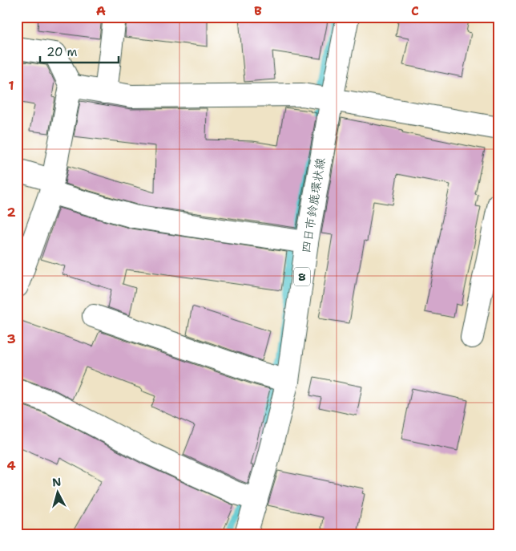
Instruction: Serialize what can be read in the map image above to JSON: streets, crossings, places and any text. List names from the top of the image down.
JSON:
{
  "streets": {
    "street": ["四日市鈴鹿環状線", "8"]
  },
  "scale_bar": "20 m",
  "north": "top",
  "grid": {
    "columns": ["A", "B", "C"],
    "rows": [
      "1",
      "2",
      "3",
      "4"
    ]
  }
}
